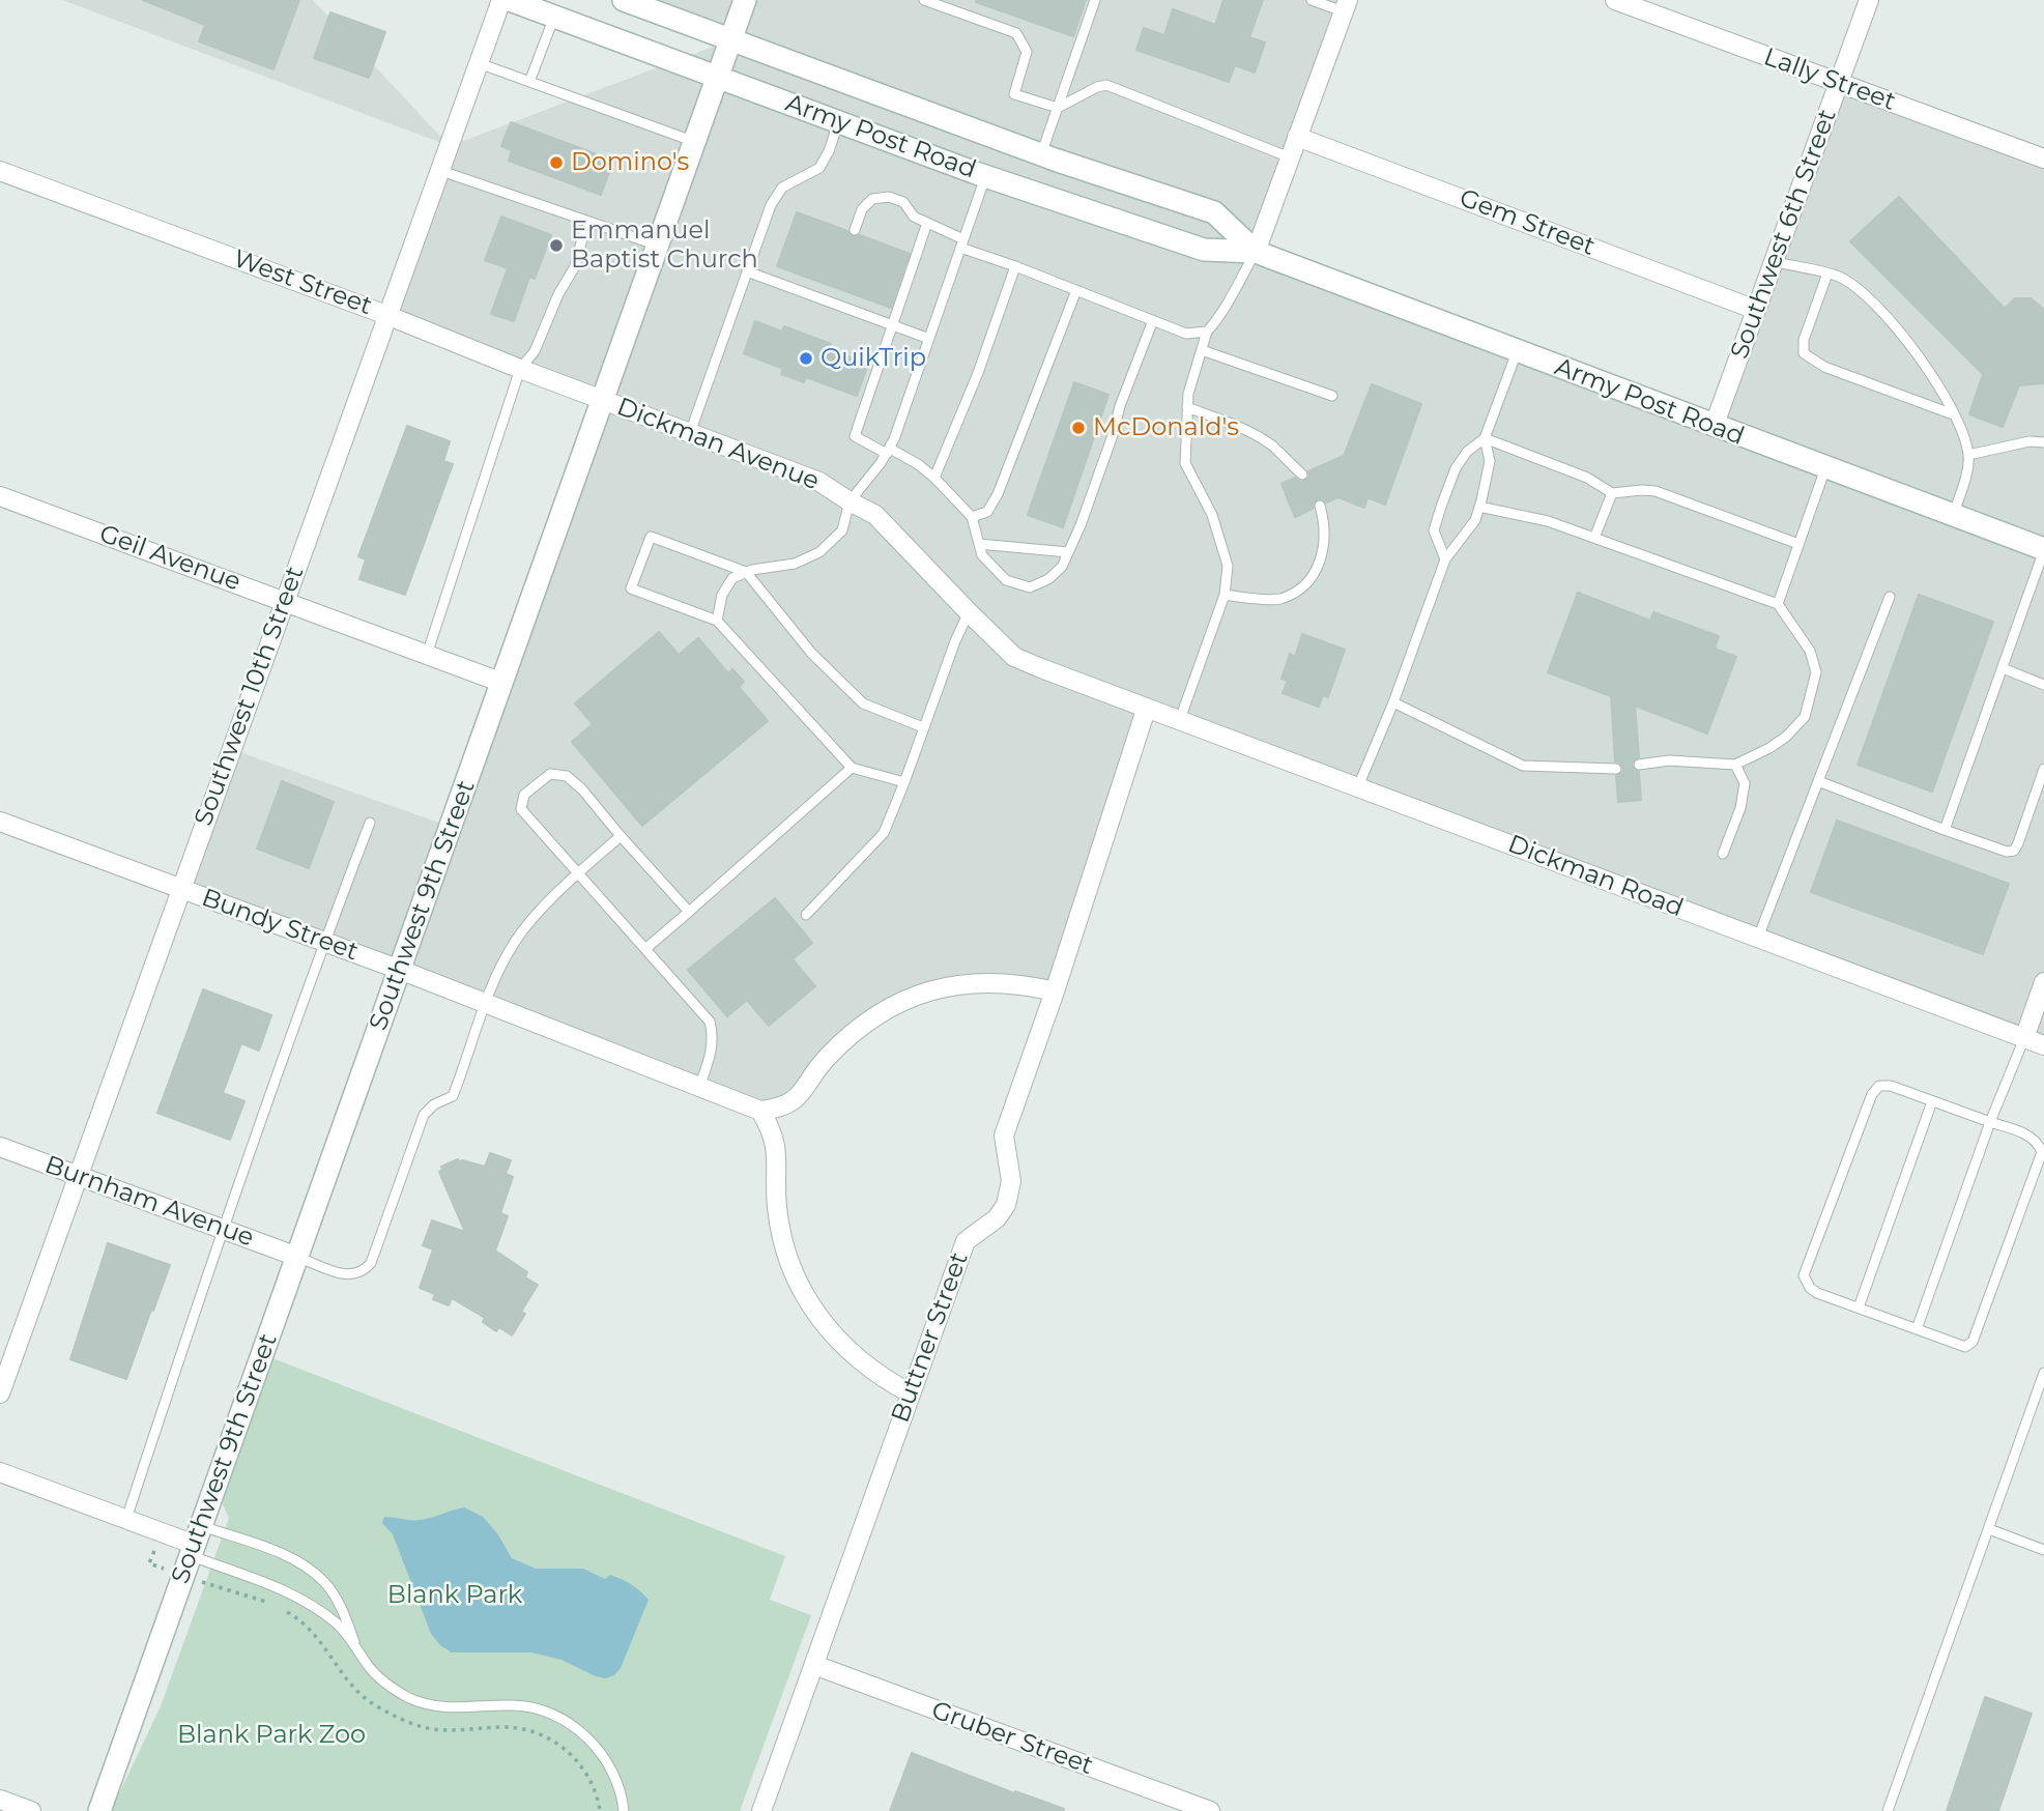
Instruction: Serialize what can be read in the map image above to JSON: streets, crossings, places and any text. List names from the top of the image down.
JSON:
{
  "streets": {
    "main road": ["Army Post Road", "Southwest 9th Street"],
    "street": [
      "Lally Street",
      "Gem Street",
      "Southwest 6th Street",
      "West Street",
      "Dickman Avenue",
      "Geil Avenue",
      "Southwest 10th Street",
      "Dickman Road",
      "Bundy Street",
      "Burnham Avenue",
      "Buttner Street",
      "Gruber Street"
    ]
  },
  "crossings": [
    ["Lally Street", "Southwest 6th Street"],
    ["Army Post Road", "Southwest 6th Street"],
    ["Army Post Road", "Southwest 9th Street"],
    ["Gem Street", "Southwest 6th Street"],
    ["West Street", "Dickman Avenue"],
    ["West Street", "Southwest 10th Street"],
    ["West Street", "Southwest 9th Street"],
    ["Dickman Avenue", "Dickman Road"],
    ["Dickman Avenue", "Southwest 9th Street"],
    ["Dickman Avenue", "Buttner Street"],
    ["Geil Avenue", "Southwest 10th Street"],
    ["Geil Avenue", "Southwest 9th Street"],
    ["Southwest 10th Street", "Bundy Street"],
    ["Southwest 10th Street", "Burnham Avenue"],
    ["Dickman Road", "Buttner Street"],
    ["Southwest 9th Street", "Bundy Street"],
    ["Southwest 9th Street", "Burnham Avenue"],
    ["Buttner Street", "Gruber Street"]
  ],
  "parks": ["Blank Park", "Blank Park Zoo"],
  "places": [
    "Domino's",
    "Emmanuel Baptist Church",
    "QuikTrip",
    "McDonald's"
  ]
}
